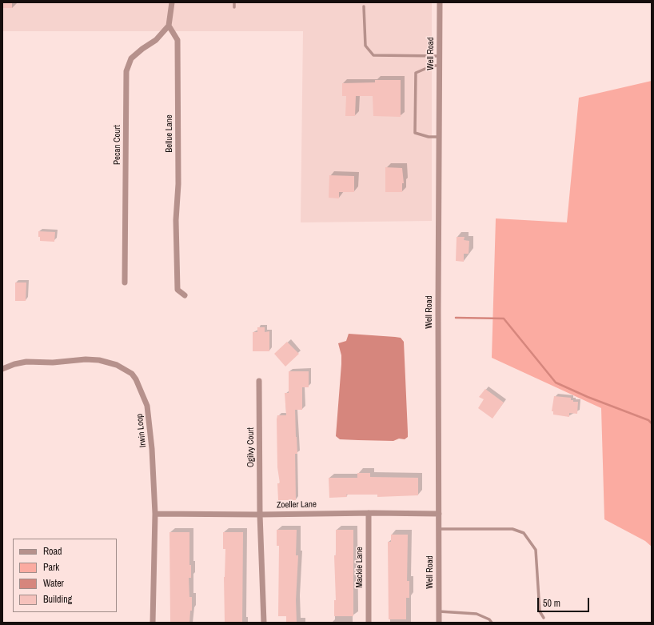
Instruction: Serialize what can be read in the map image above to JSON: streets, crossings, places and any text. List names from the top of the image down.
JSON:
{
  "streets": {
    "street": [
      "Well Road",
      "Bellue Lane",
      "Pecan Court",
      "Irwin Loop",
      "Ogilvy Court",
      "Zoeller Lane",
      "Mackie Lane"
    ]
  },
  "crossings": [
    ["Well Road", "Zoeller Lane"],
    ["Bellue Lane", "Pecan Court"],
    ["Irwin Loop", "Zoeller Lane"],
    ["Ogilvy Court", "Zoeller Lane"],
    ["Zoeller Lane", "Mackie Lane"]
  ],
  "legend": [
    "Road",
    "Park",
    "Water",
    "Building"
  ],
  "scale_bar": "50 m"
}
